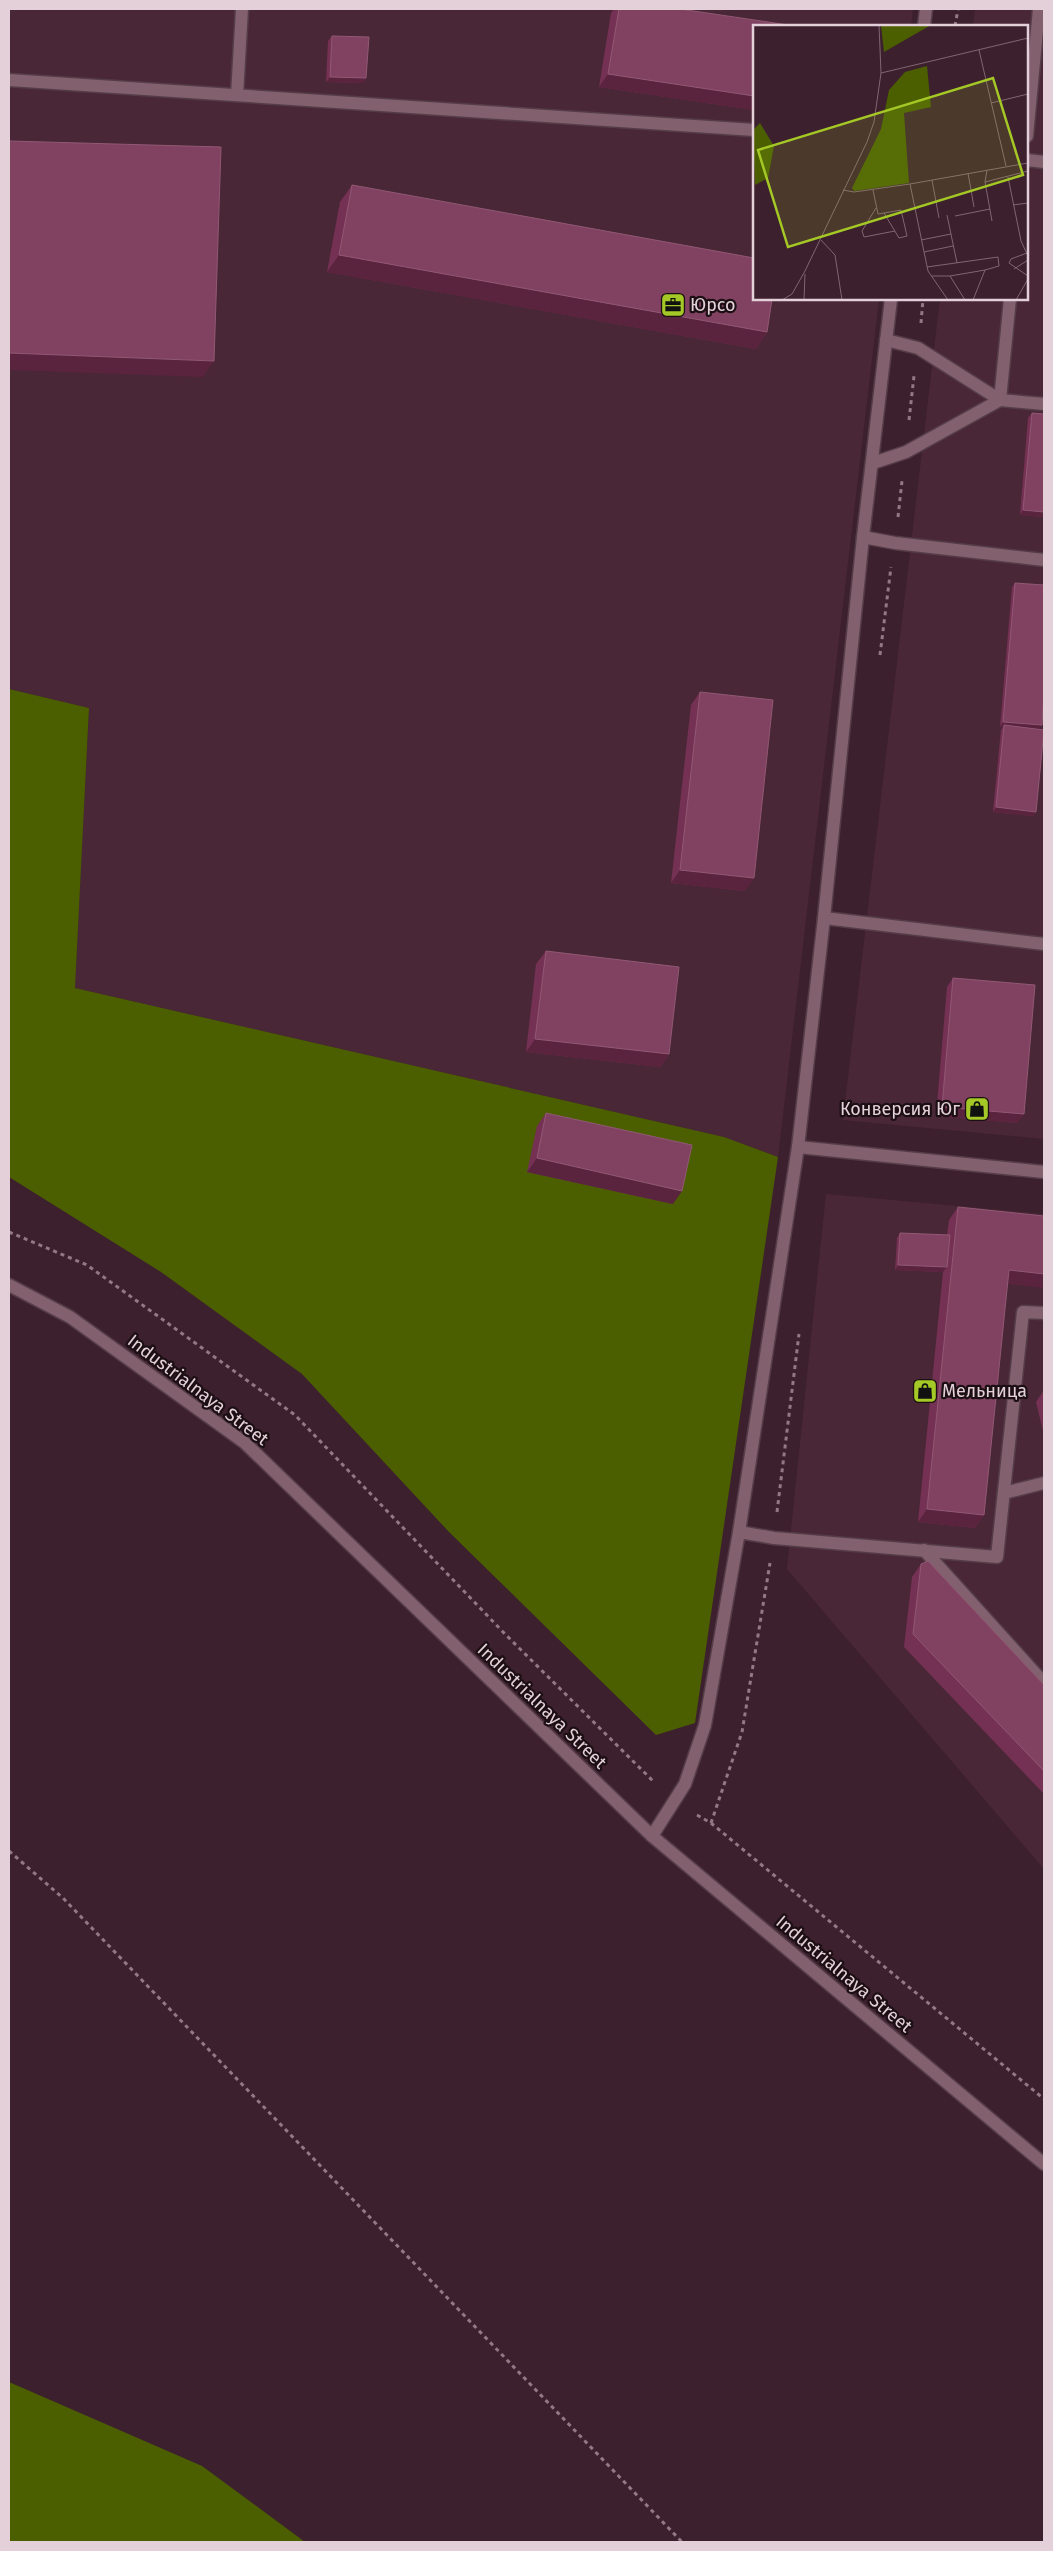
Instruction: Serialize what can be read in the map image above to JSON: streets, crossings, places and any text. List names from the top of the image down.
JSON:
{
  "streets": {
    "main road": ["Industrialnaya Street"]
  },
  "places": {
    "office": ["Юрсо"],
    "shop": ["Конверсия Юг", "Мельница"]
  }
}
